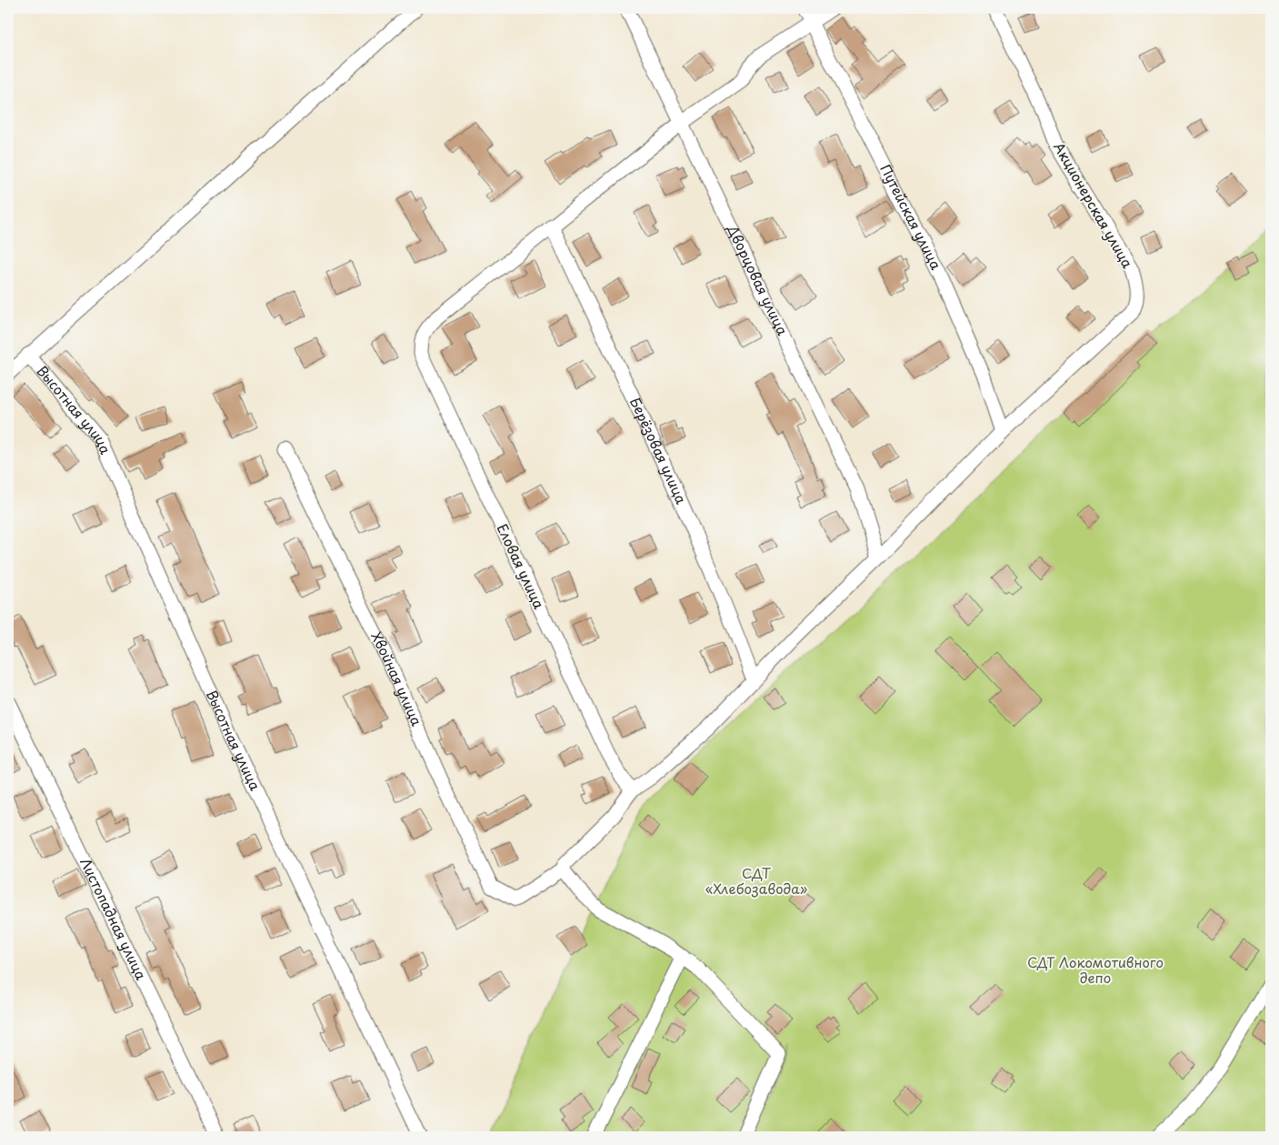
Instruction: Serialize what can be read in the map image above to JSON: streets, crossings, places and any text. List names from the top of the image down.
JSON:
{
  "streets": {
    "street": [
      "Акционерская улица",
      "Путейская улица",
      "Дворцовая улица",
      "Высотная улица",
      "Берёзовая улица",
      "Еловая улица",
      "Хвойная улица",
      "Листопадная улица"
    ]
  },
  "crossings": [
    ["Акционерская улица", "Путейская улица"],
    ["Берёзовая улица", "Еловая улица"]
  ],
  "parks": ["СДТ «Хлебозавода»", "СДТ Локомотивного депо"]
}
